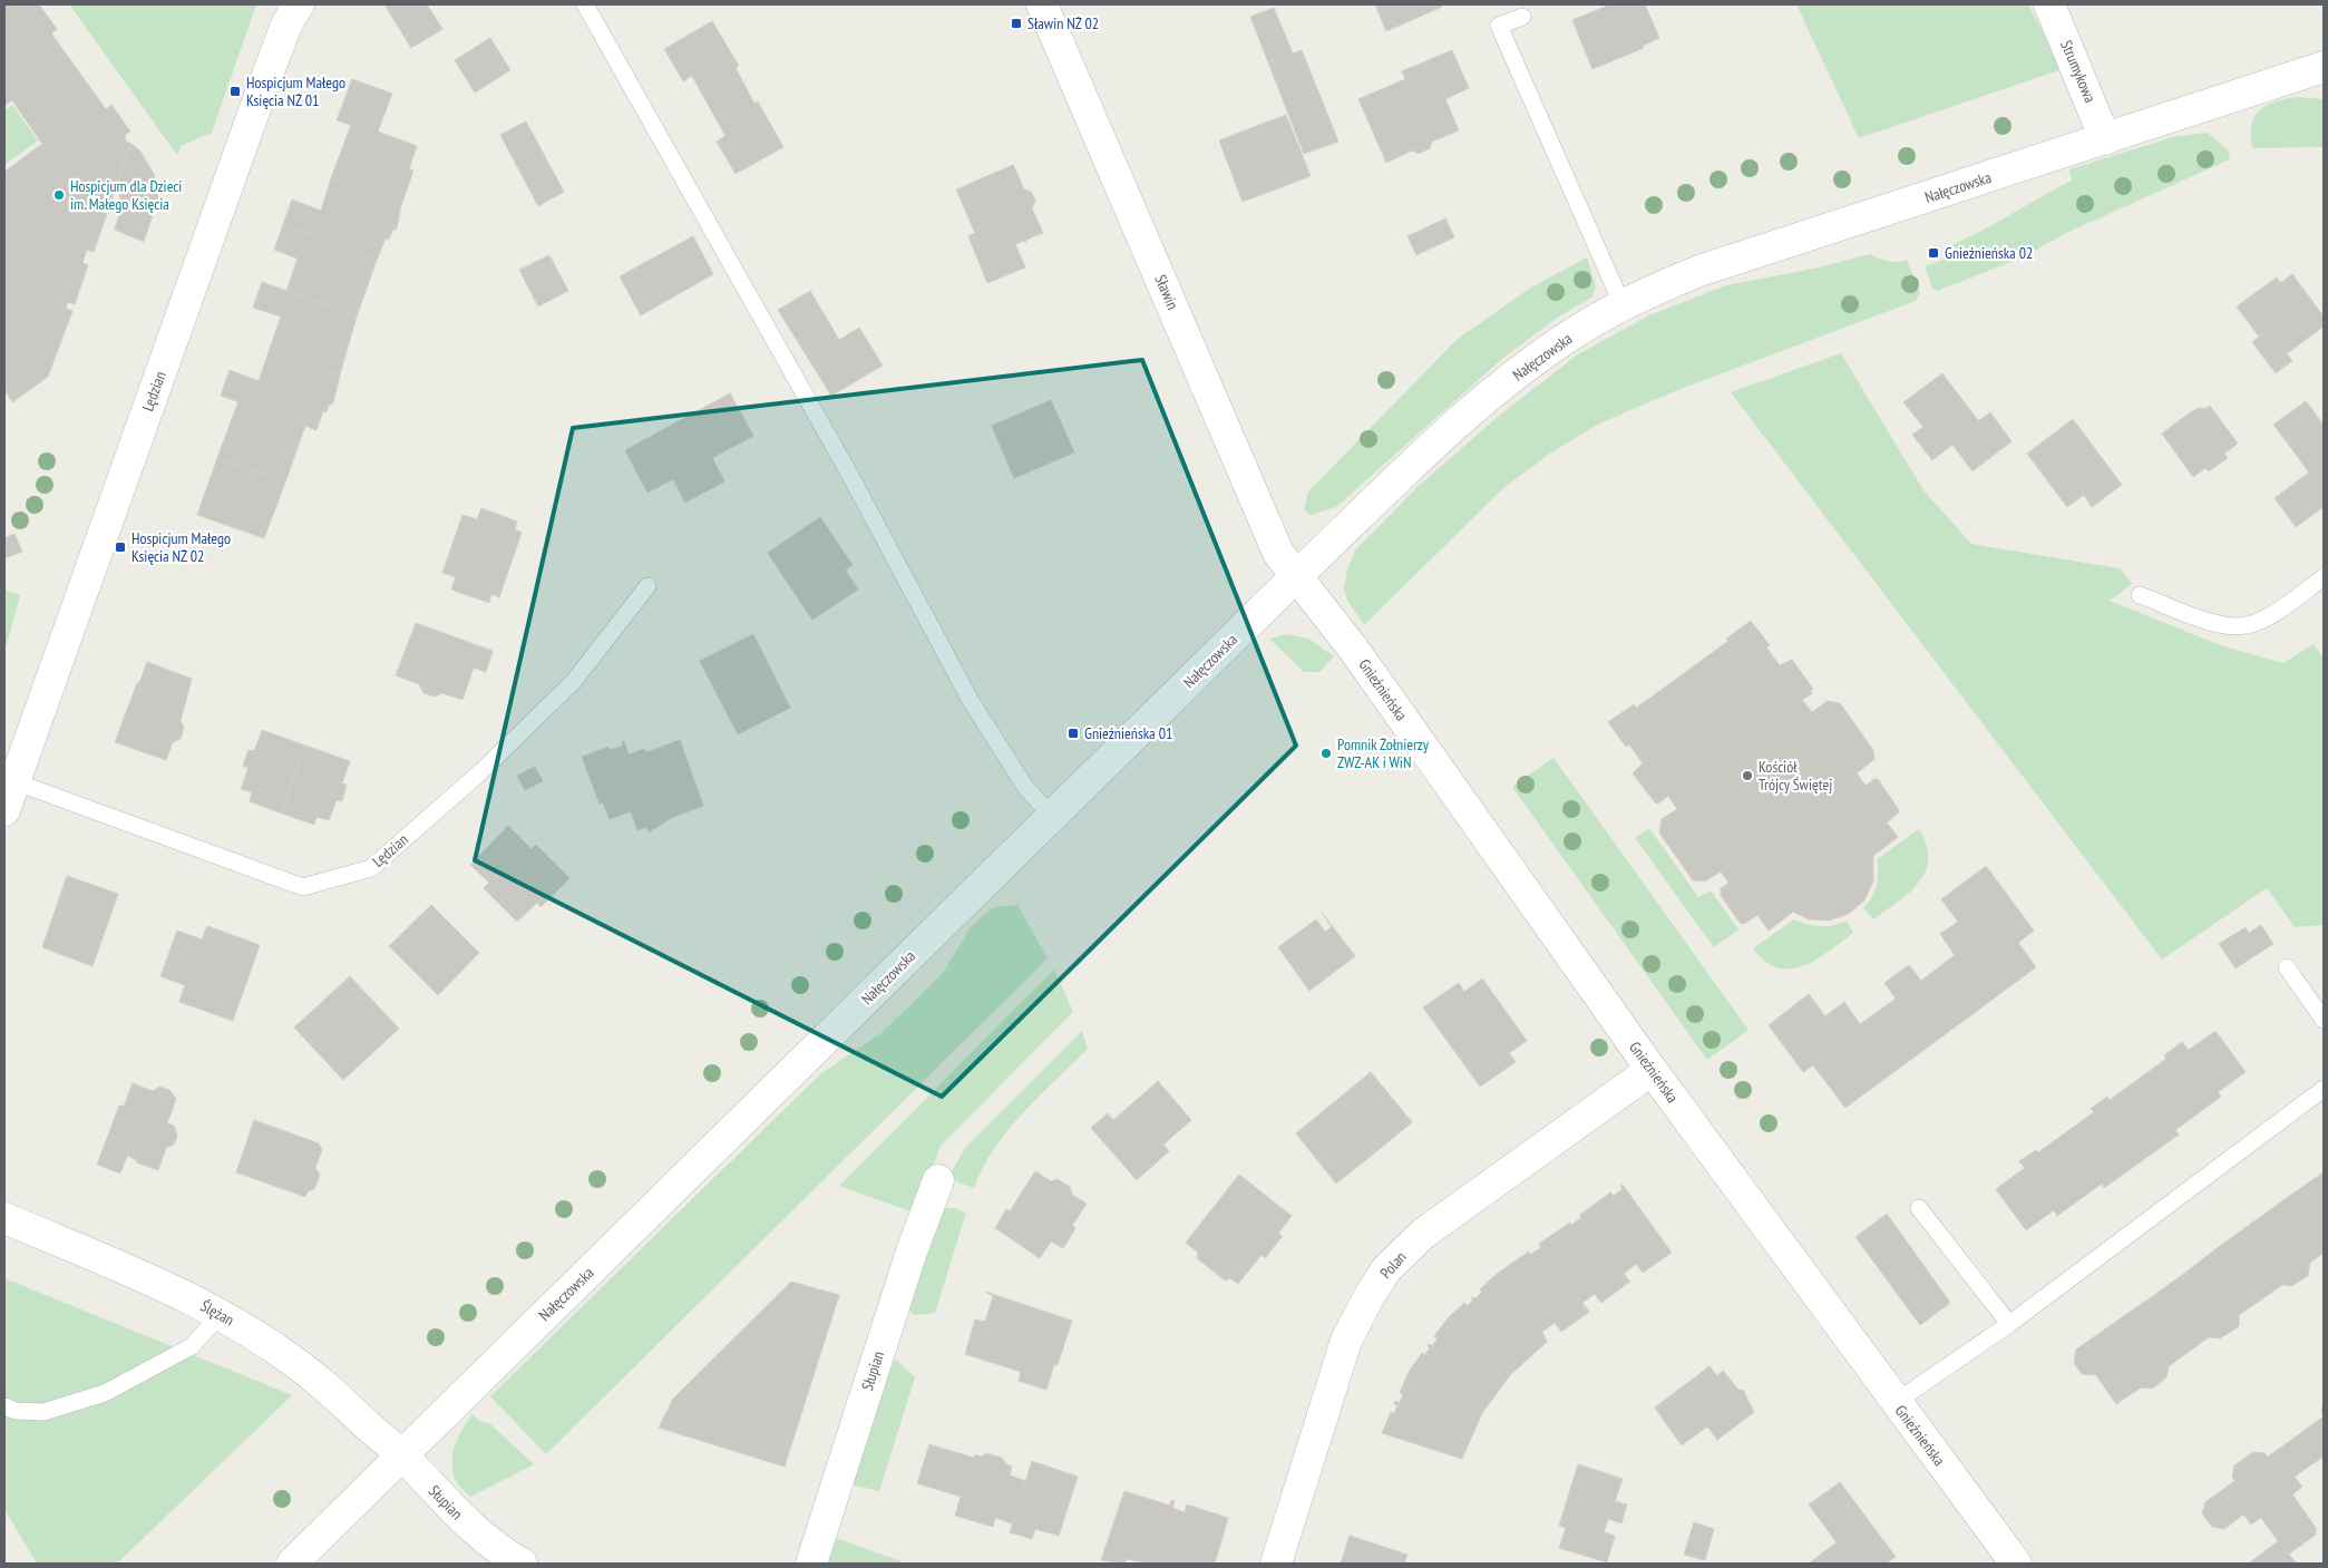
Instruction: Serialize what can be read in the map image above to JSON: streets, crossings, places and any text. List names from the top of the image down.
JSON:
{
  "streets": {
    "street": [
      "Strumykowa",
      "Nałęczowska",
      "Sławin",
      "Lędzian",
      "Gnieźnieńska",
      "Polan",
      "Ślężan",
      "Słupian"
    ]
  },
  "crossings": [
    ["Strumykowa", "Nałęczowska"],
    ["Nałęczowska", "Sławin"],
    ["Nałęczowska", "Gnieźnieńska"],
    ["Nałęczowska", "Ślężan"],
    ["Nałęczowska", "Słupian"],
    ["Sławin", "Gnieźnieńska"],
    ["Gnieźnieńska", "Polan"],
    ["Ślężan", "Słupian"]
  ],
  "places": {
    "transit": [
      "Sławin NŻ 02",
      "Hospicjum Małego Księcia NŻ 01",
      "Gnieźnieńska 02",
      "Hospicjum Małego Księcia NŻ 02",
      "Gnieźnieńska 01"
    ],
    "other": ["Hospicjum dla Dzieci im. Małego Księcia", "Pomnik Żołnierzy ZWZ-AK i WiN", "Kościół Trójcy Świętej"]
  }
}
